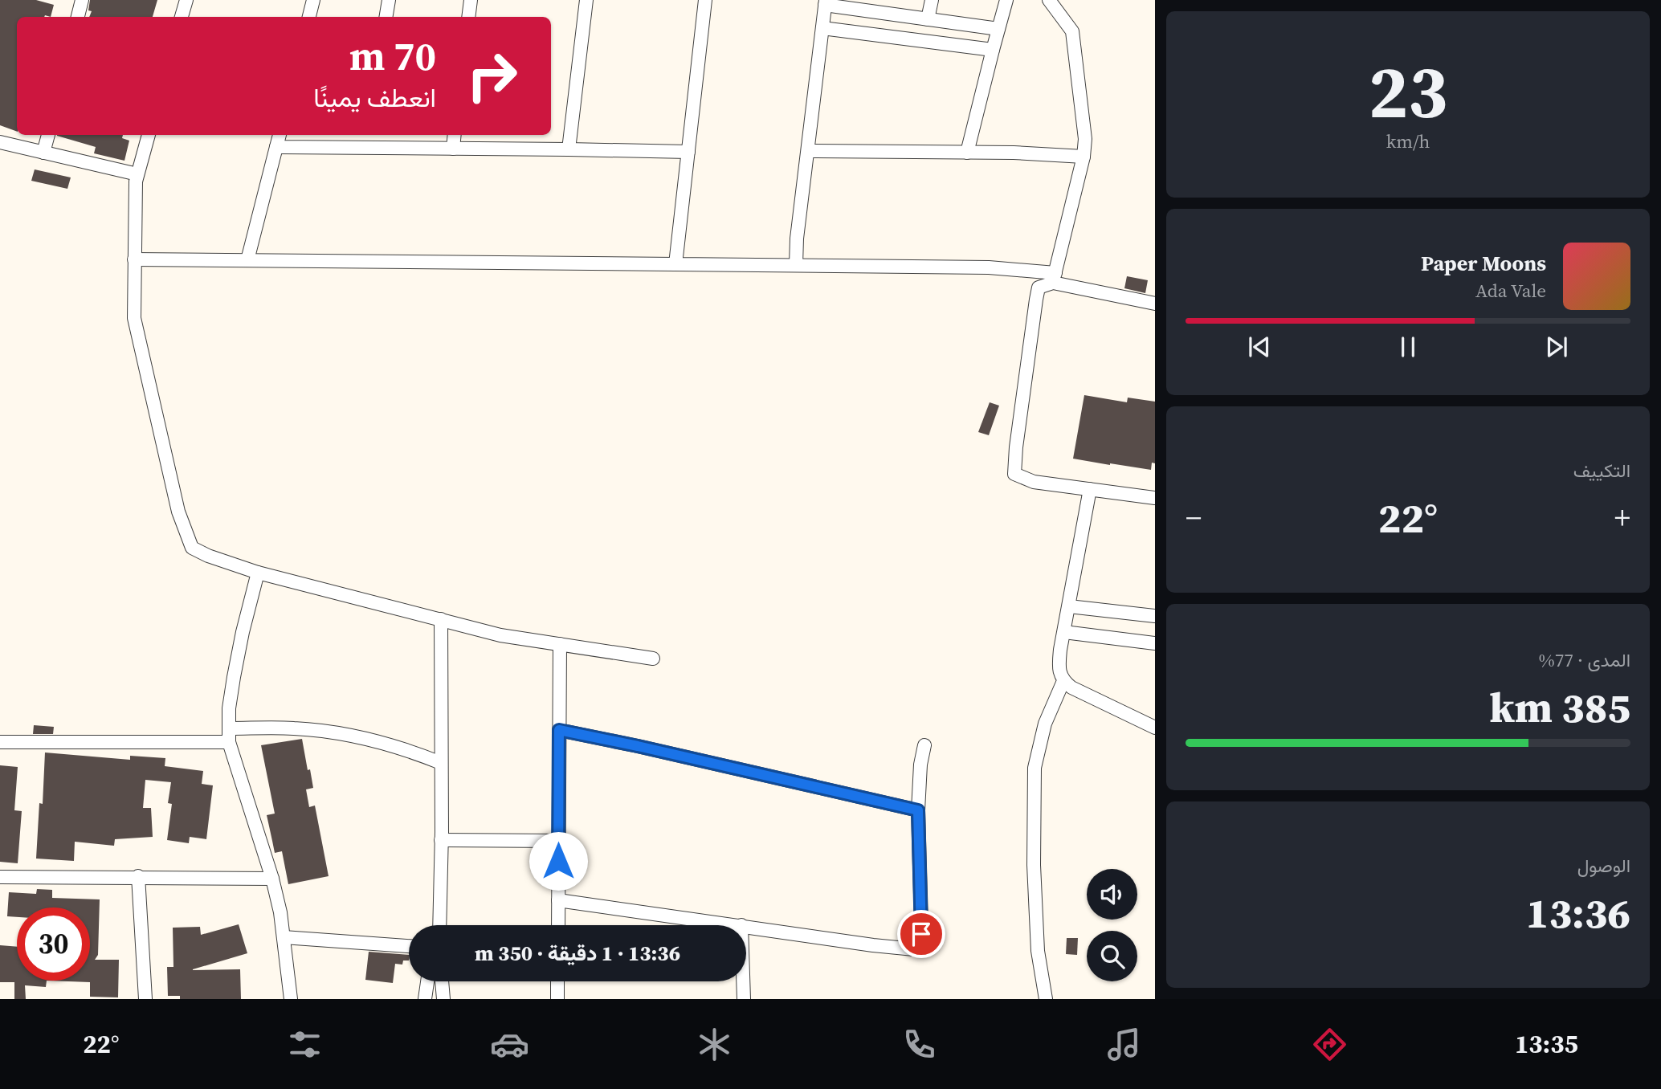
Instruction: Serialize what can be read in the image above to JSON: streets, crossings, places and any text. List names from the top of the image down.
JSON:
{
  "page": {
    "tile": [
      ["23", "km/h"],
      "التكييف",
      ["المدى · 77%", "385 km"],
      ["الوصول", "13:36"]
    ],
    "turn": ["70 m", "انعطف يمينًا"],
    "song": ["Paper Moons", "Ada Vale"],
    "heat": ["−", "22°", "+"],
    "limit": "30",
    "trip": "13:36 · 1 دقيقة · 350 m",
    "tabs": ["13:35", "22°"]
  }
}
